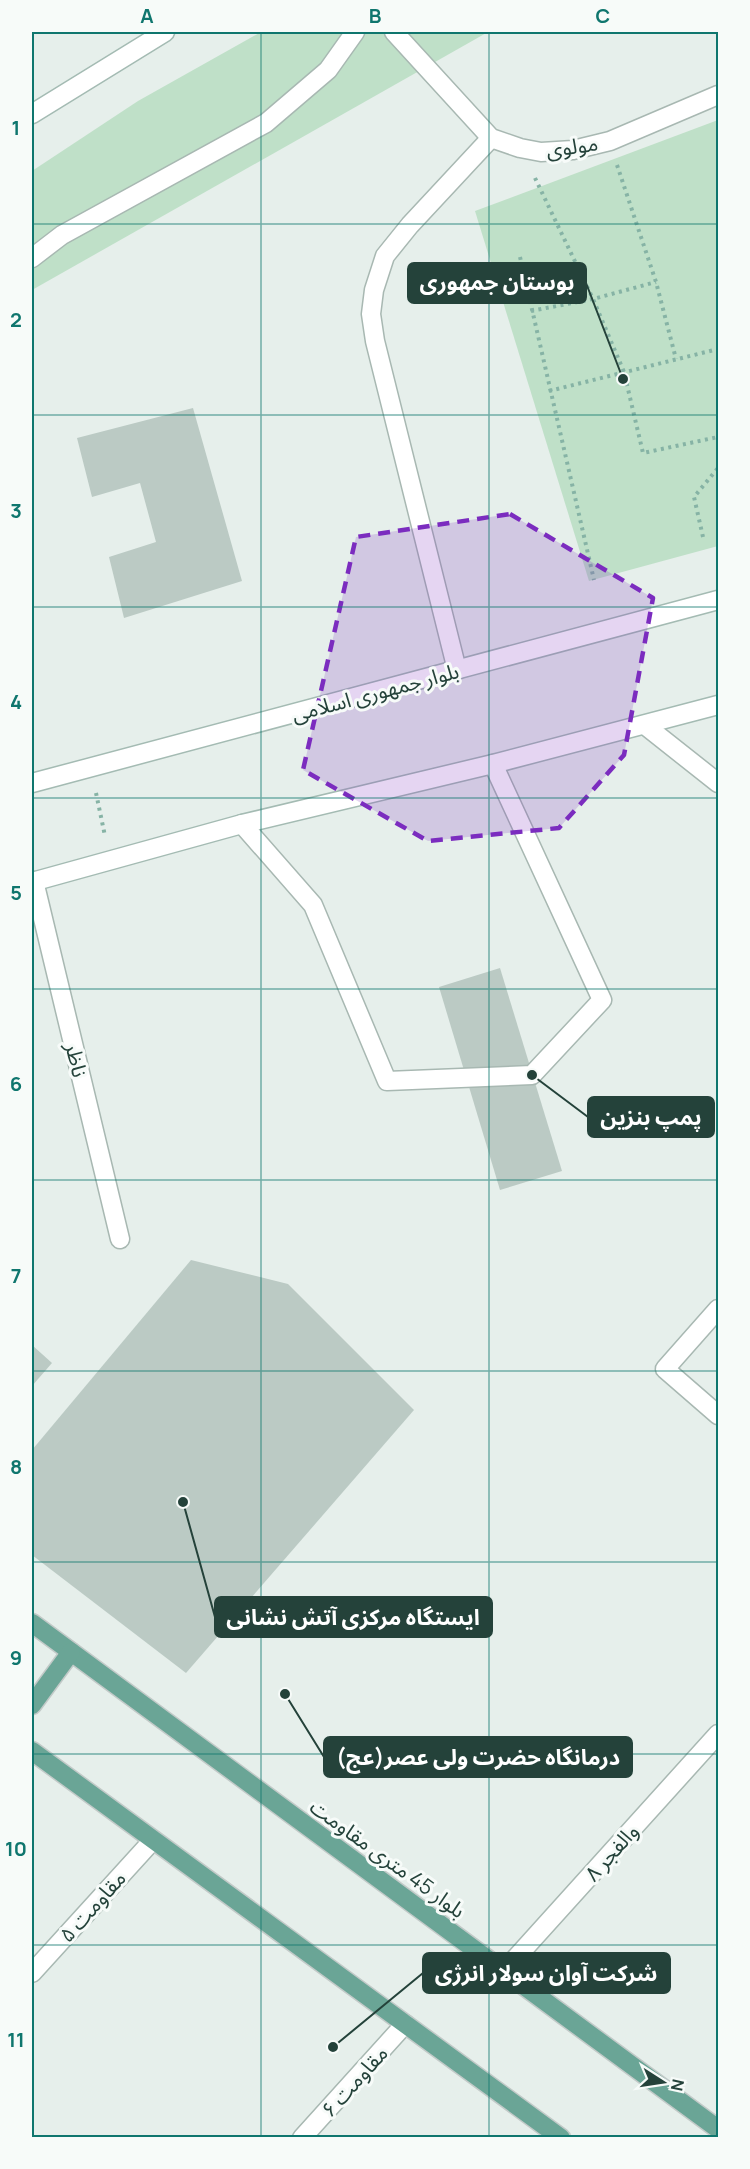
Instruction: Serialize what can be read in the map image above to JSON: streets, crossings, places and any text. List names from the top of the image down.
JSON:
{
  "streets": {
    "main road": ["بلوار 45 متری مقاومت"],
    "street": [
      "مولوی",
      "بلوار جمهوری اسلامی",
      "ناظر",
      "والفجر ۸",
      "مقاومت ۵",
      "مقاومت ۶"
    ]
  },
  "crossings": [
    ["والفجر ۸", "بلوار 45 متری مقاومت"]
  ],
  "places": [
    "بوستان جمهوری",
    "پمپ بنزین",
    "ایستگاه مرکزی آتش نشانی",
    "درمانگاه حضرت ولی عصر(عج)",
    "شرکت آوان سولار انرژی"
  ],
  "north": "right",
  "grid": {
    "columns": ["A", "B", "C"],
    "rows": [
      "1",
      "2",
      "3",
      "4",
      "5",
      "6",
      "7",
      "8",
      "9",
      "10",
      "11"
    ]
  }
}
